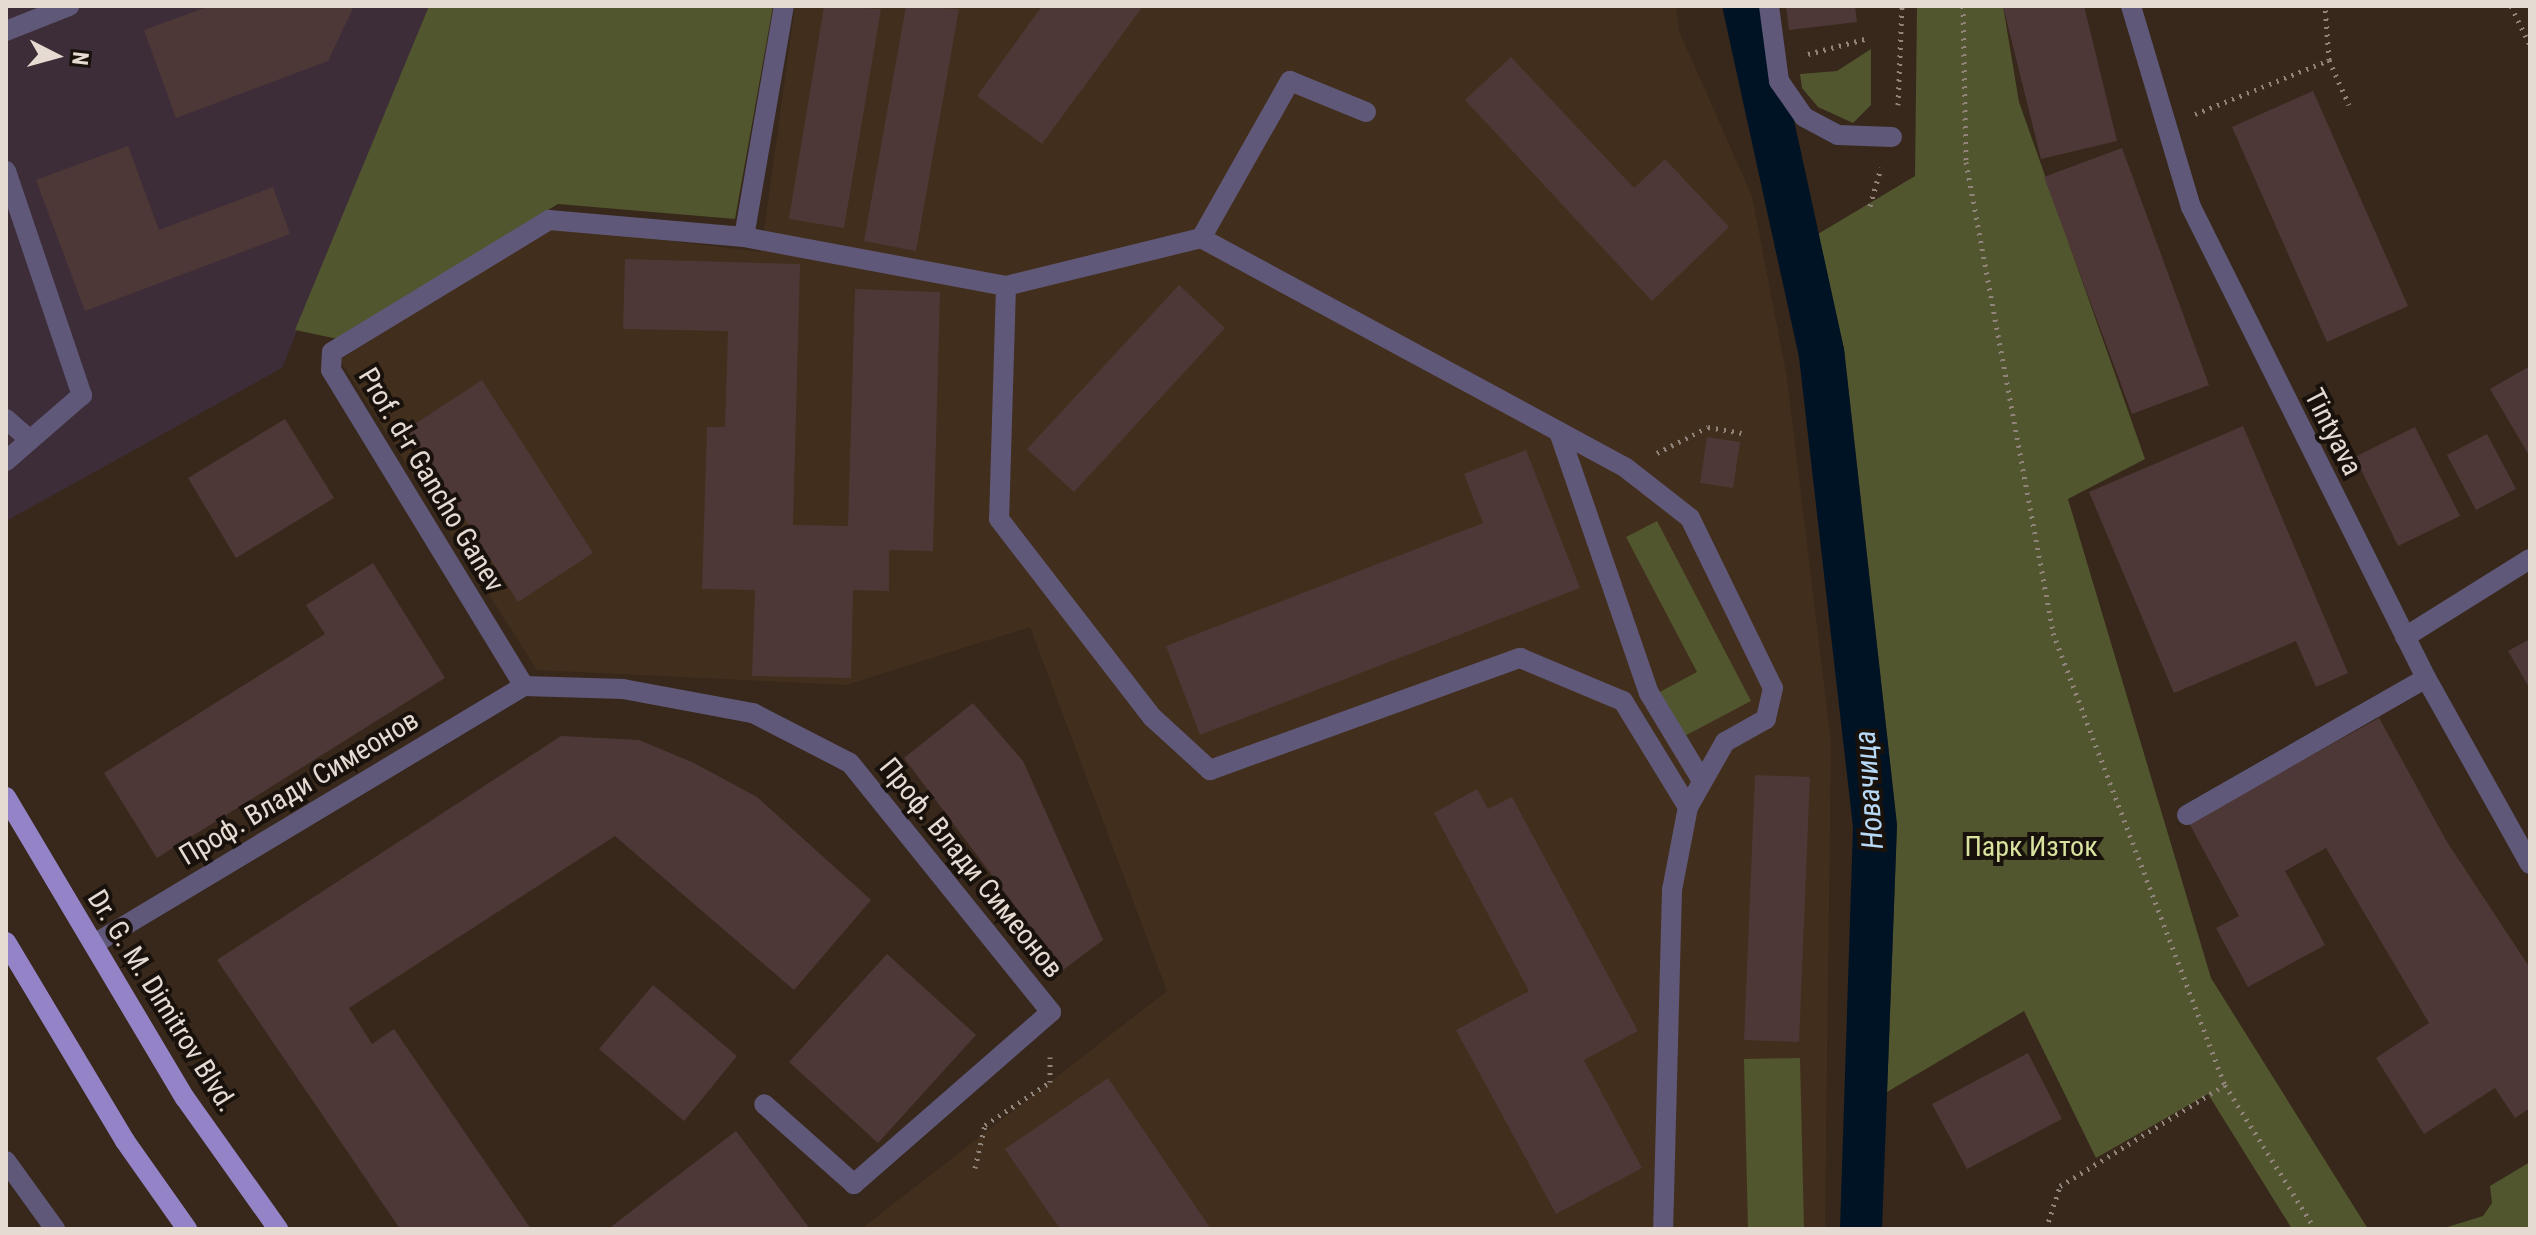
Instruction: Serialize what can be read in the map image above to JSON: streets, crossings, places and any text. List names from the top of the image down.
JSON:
{
  "streets": {
    "main road": ["Dr. G. M. Dimitrov Blvd."],
    "street": ["Tintyava", "Prof. d-r Gancho Ganev", "Проф. Влади Симеонов"]
  },
  "crossings": [
    ["Prof. d-r Gancho Ganev", "Проф. Влади Симеонов"],
    ["Проф. Влади Симеонов", "Dr. G. M. Dimitrov Blvd."]
  ],
  "water": ["Новачица"],
  "parks": ["Парк Изток"],
  "north": "right"
}
